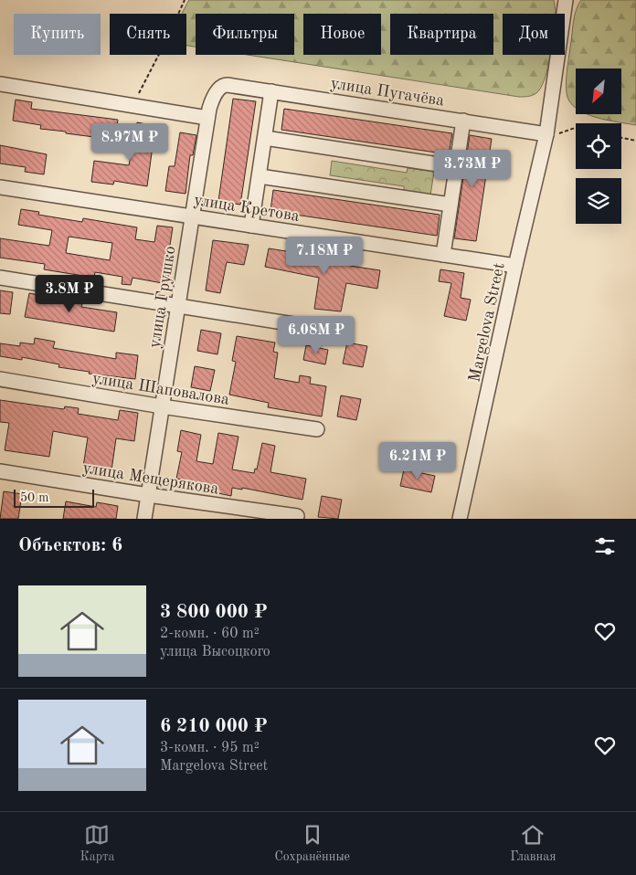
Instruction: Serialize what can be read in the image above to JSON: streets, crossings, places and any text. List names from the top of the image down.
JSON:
{
  "streets": {
    "street": [
      "улица Пугачёва",
      "улица Кретова",
      "улица Грушко",
      "Margelova Street",
      "улица Шаповалова",
      "улица Мещерякова"
    ]
  },
  "crossings": [
    ["улица Пугачёва", "улица Грушко"],
    ["улица Пугачёва", "Margelova Street"],
    ["улица Кретова", "улица Грушко"],
    ["улица Кретова", "Margelova Street"],
    ["улица Грушко", "улица Шаповалова"],
    ["улица Грушко", "улица Мещерякова"]
  ],
  "scale_bar": "50 m",
  "north": "bottom left",
  "page": {
    "chip": [
      "Купить",
      "Снять",
      "Фильтры",
      "Новое",
      "Квартира",
      "Дом"
    ],
    "price": [
      "8.97M ₽",
      "3.73M ₽",
      "7.18M ₽",
      "3.8M ₽",
      "6.08M ₽",
      "6.21M ₽"
    ],
    "scale": "50 m",
    "heading": "Объектов: 6",
    "list": [
      {
        "name": "3 800 000 ₽",
        "note": "2-комн. · 60 m² · улица Высоцкого"
      },
      {
        "name": "6 210 000 ₽",
        "note": "3-комн. · 95 m² · Margelova Street"
      }
    ],
    "tabs": ["Карта", "Сохранённые", "Главная"]
  }
}
